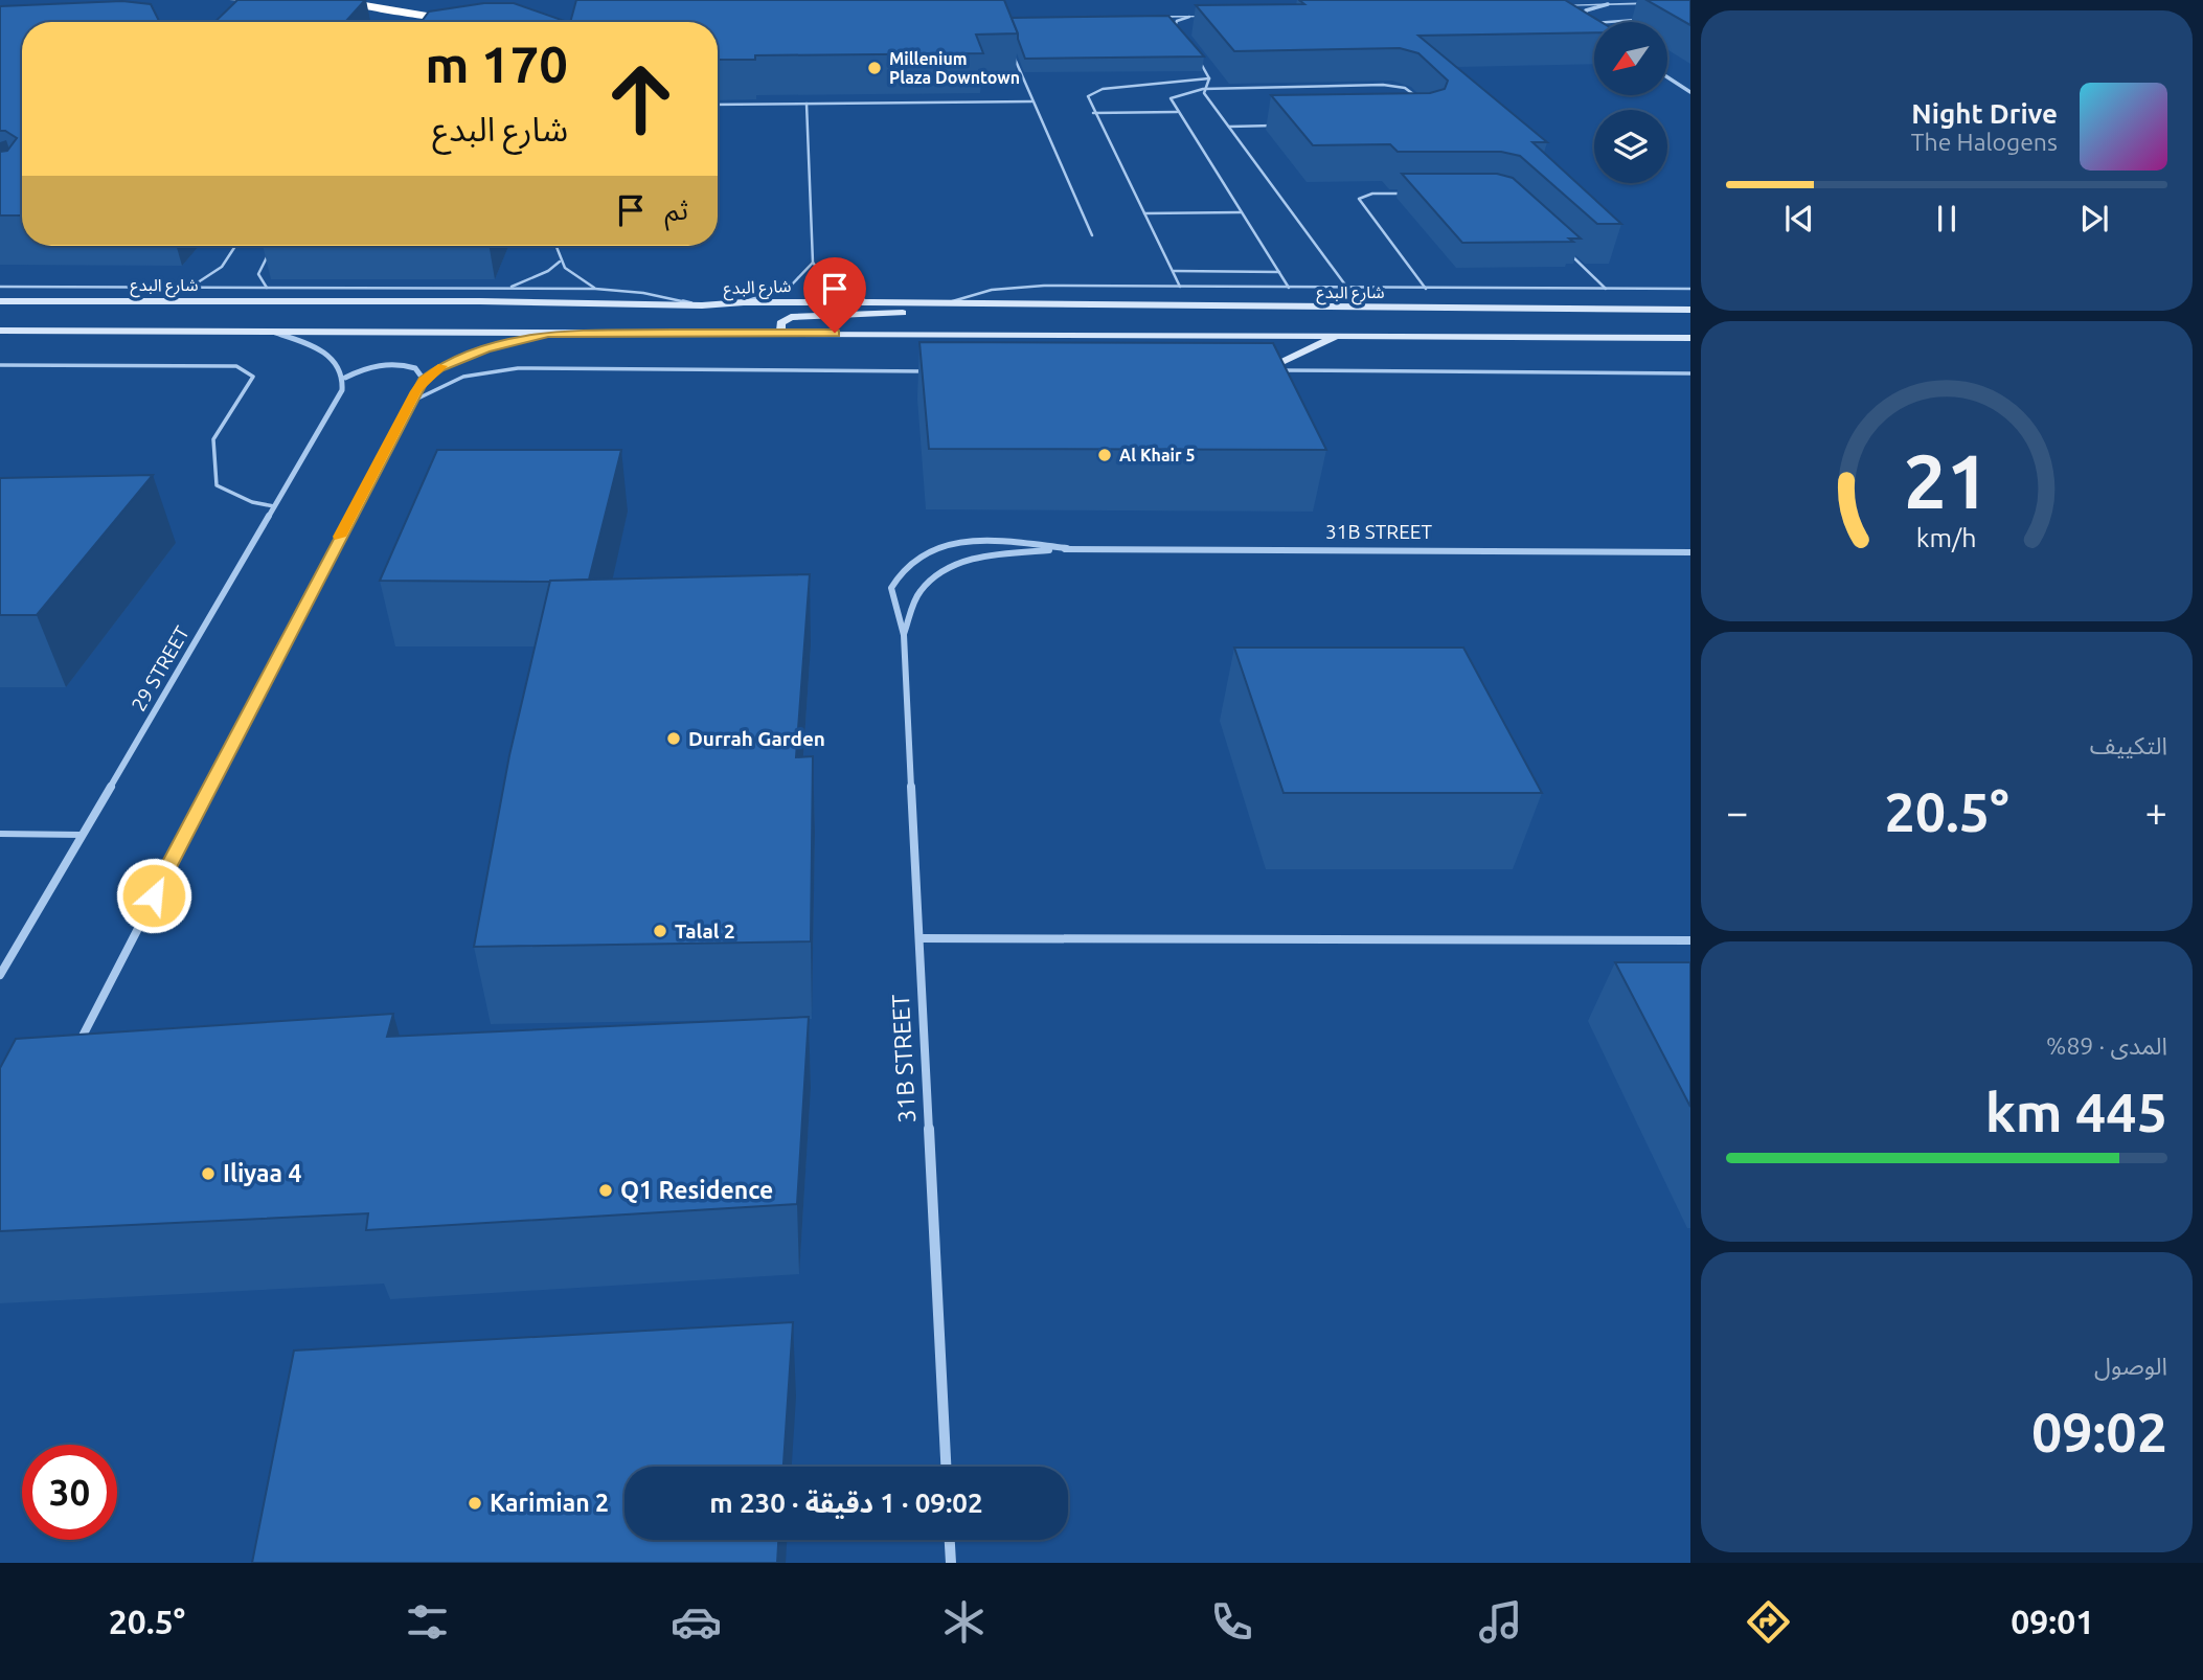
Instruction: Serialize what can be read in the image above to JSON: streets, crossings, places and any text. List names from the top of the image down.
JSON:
{
  "streets": {
    "main road": ["شارع البدع"],
    "street": ["31B STREET", "29 STREET"]
  },
  "places": [
    "Millenium Plaza Downtown",
    "Al Khair 5",
    "Durrah Garden",
    "Talal 2",
    "Iliyaa 4",
    "Q1 Residence",
    "Karimian 2"
  ],
  "north": "bottom left",
  "page": {
    "turn": ["170 m", "شارع البدع"],
    "song": ["Night Drive", "The Halogens"],
    "then": "ثم",
    "tile": [
      "التكييف",
      ["المدى · 89%", "445 km"],
      ["الوصول", "09:02"]
    ],
    "heat": ["−", "20.5°", "+"],
    "limit": "30",
    "trip": "09:02 · 1 دقيقة · 230 m",
    "tabs": ["09:01", "20.5°"],
    "gauge": ["21", "km/h"]
  }
}
